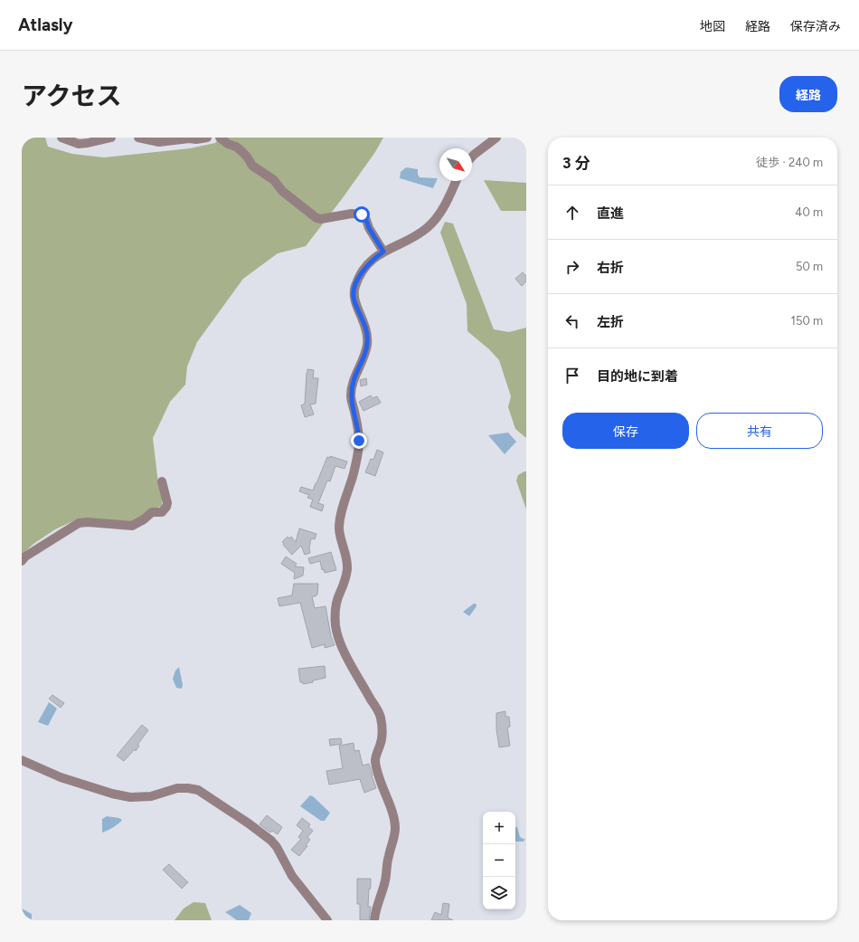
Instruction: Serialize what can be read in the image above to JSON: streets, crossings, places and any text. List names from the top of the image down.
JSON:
{
  "north": "bottom right",
  "page": {
    "header": "Atlasly",
    "nav": ["地図", "経路", "保存済み"],
    "title": "アクセス",
    "buttons": [
      "経路",
      ["保存", "共有"]
    ],
    "heading": ["3 分", "徒歩 · 240 m"],
    "list": [
      ["直進", "40 m"],
      ["右折", "50 m"],
      ["左折", "150 m"],
      "目的地に到着"
    ],
    "map_buttons": ["+", "−"]
  }
}
